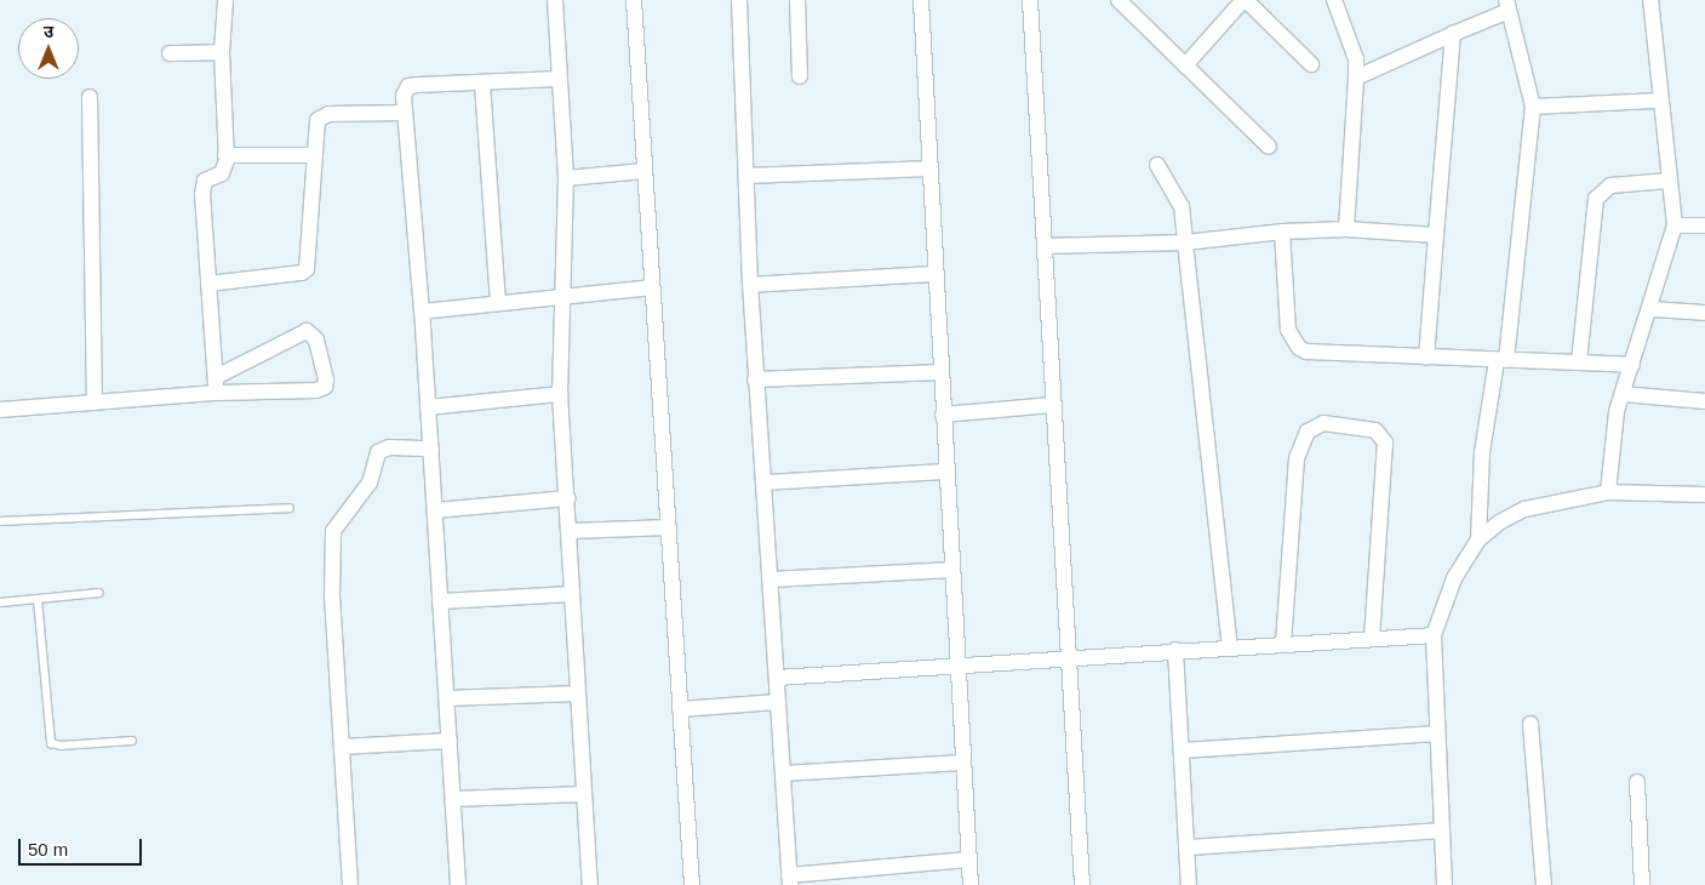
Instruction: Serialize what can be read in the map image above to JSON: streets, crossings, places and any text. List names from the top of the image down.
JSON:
{
  "scale_bar": "50 m",
  "north": "top"
}
